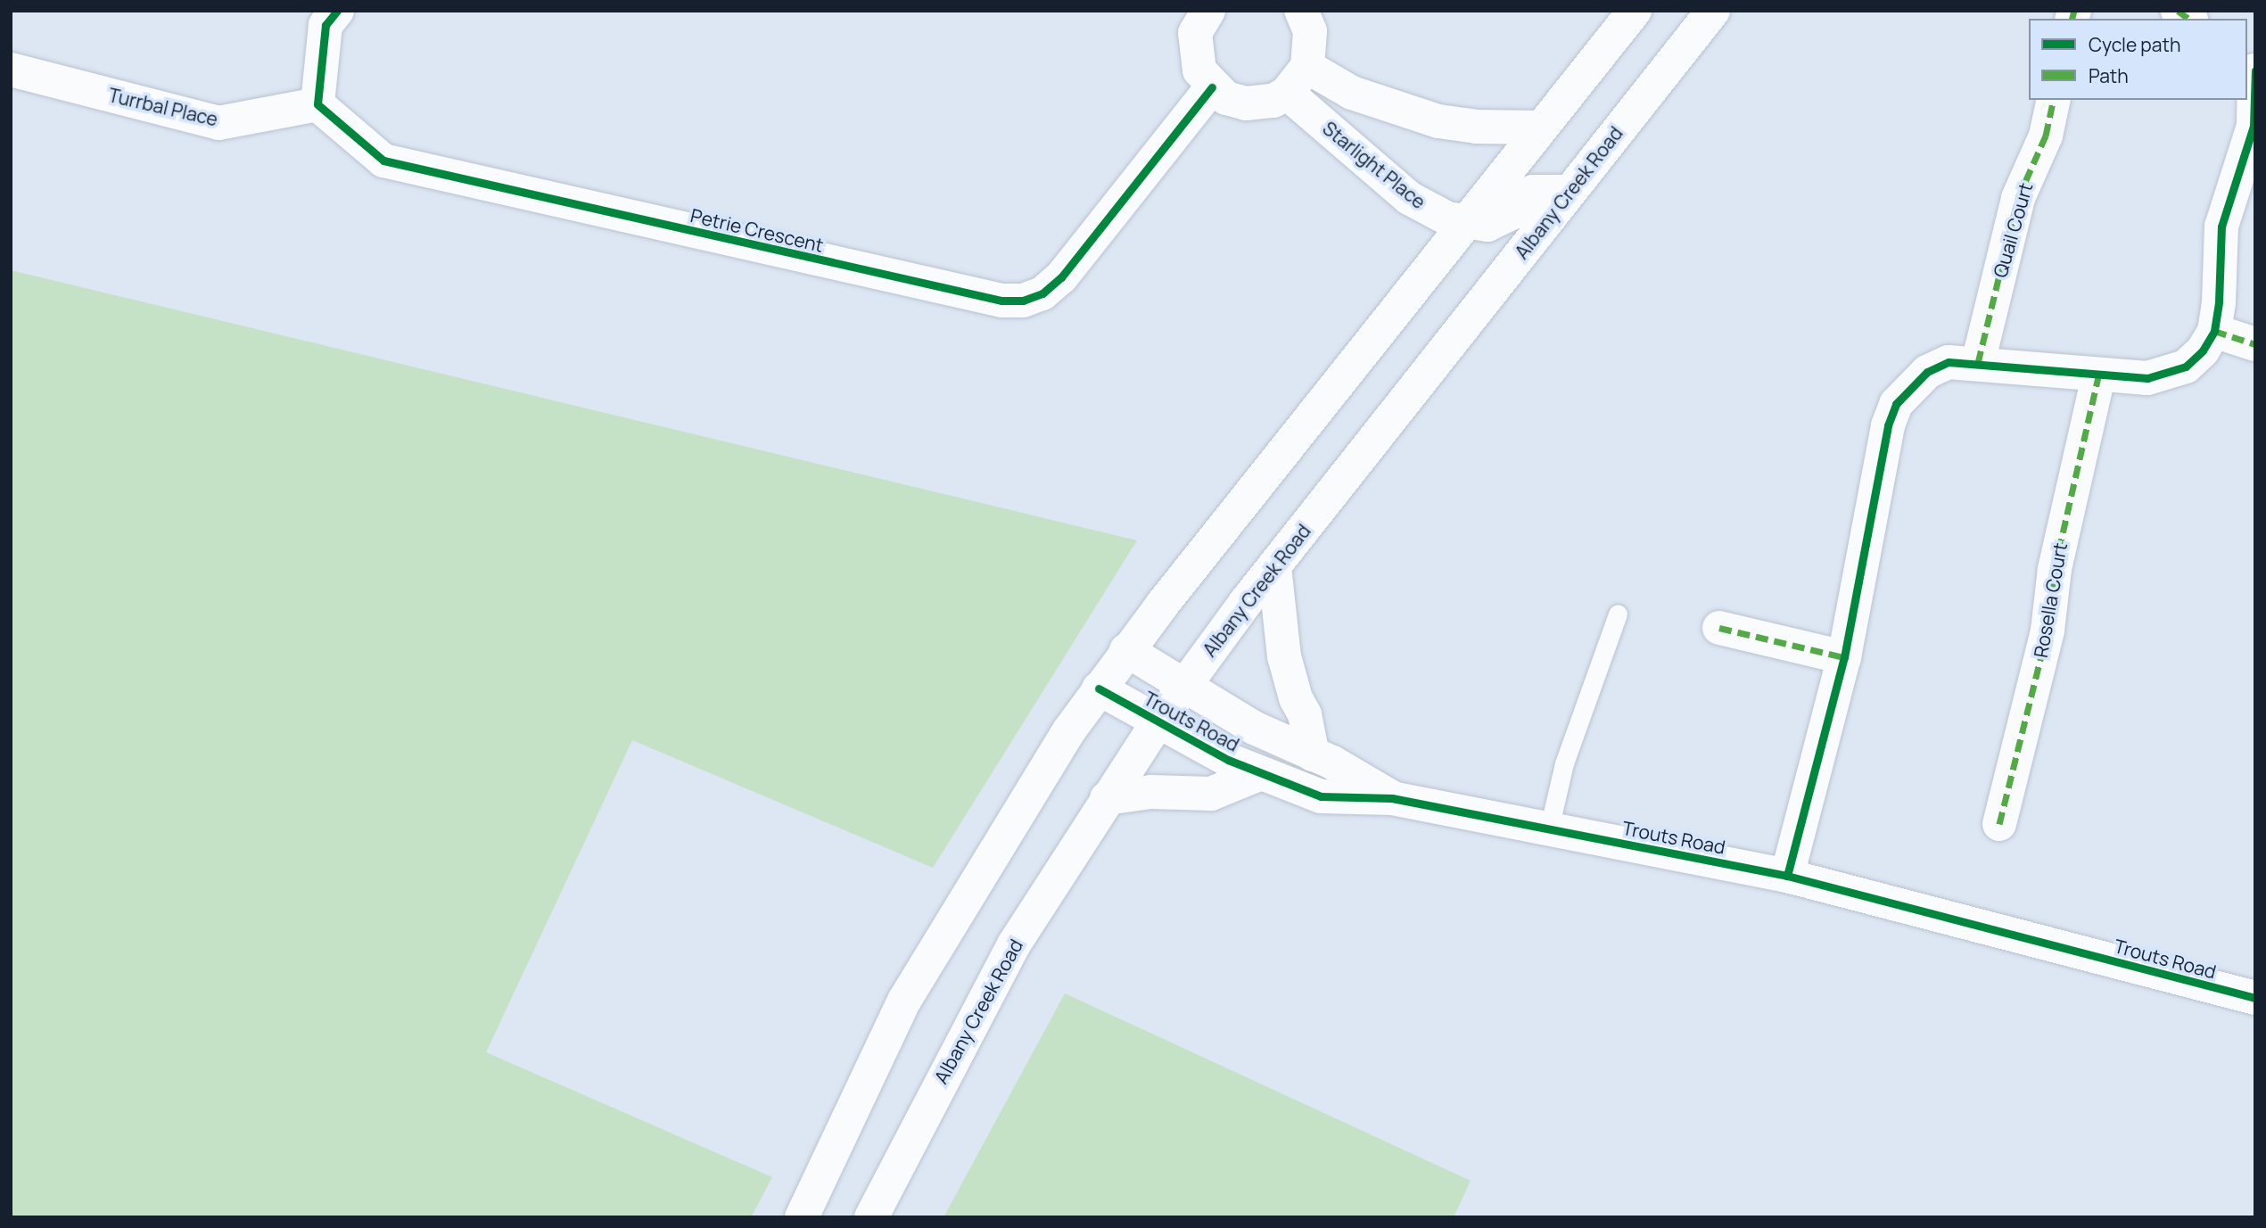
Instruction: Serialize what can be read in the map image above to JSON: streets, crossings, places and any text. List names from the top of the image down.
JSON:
{
  "streets": {
    "street": [
      "Turrbal Place",
      "Starlight Place",
      "Albany Creek Road",
      "Petrie Crescent",
      "Quail Court",
      "Rosella Court",
      "Trouts Road"
    ]
  },
  "crossings": [
    ["Turrbal Place", "Petrie Crescent"],
    ["Starlight Place", "Albany Creek Road"],
    ["Albany Creek Road", "Trouts Road"]
  ],
  "legend": ["Cycle path", "Path"]
}
